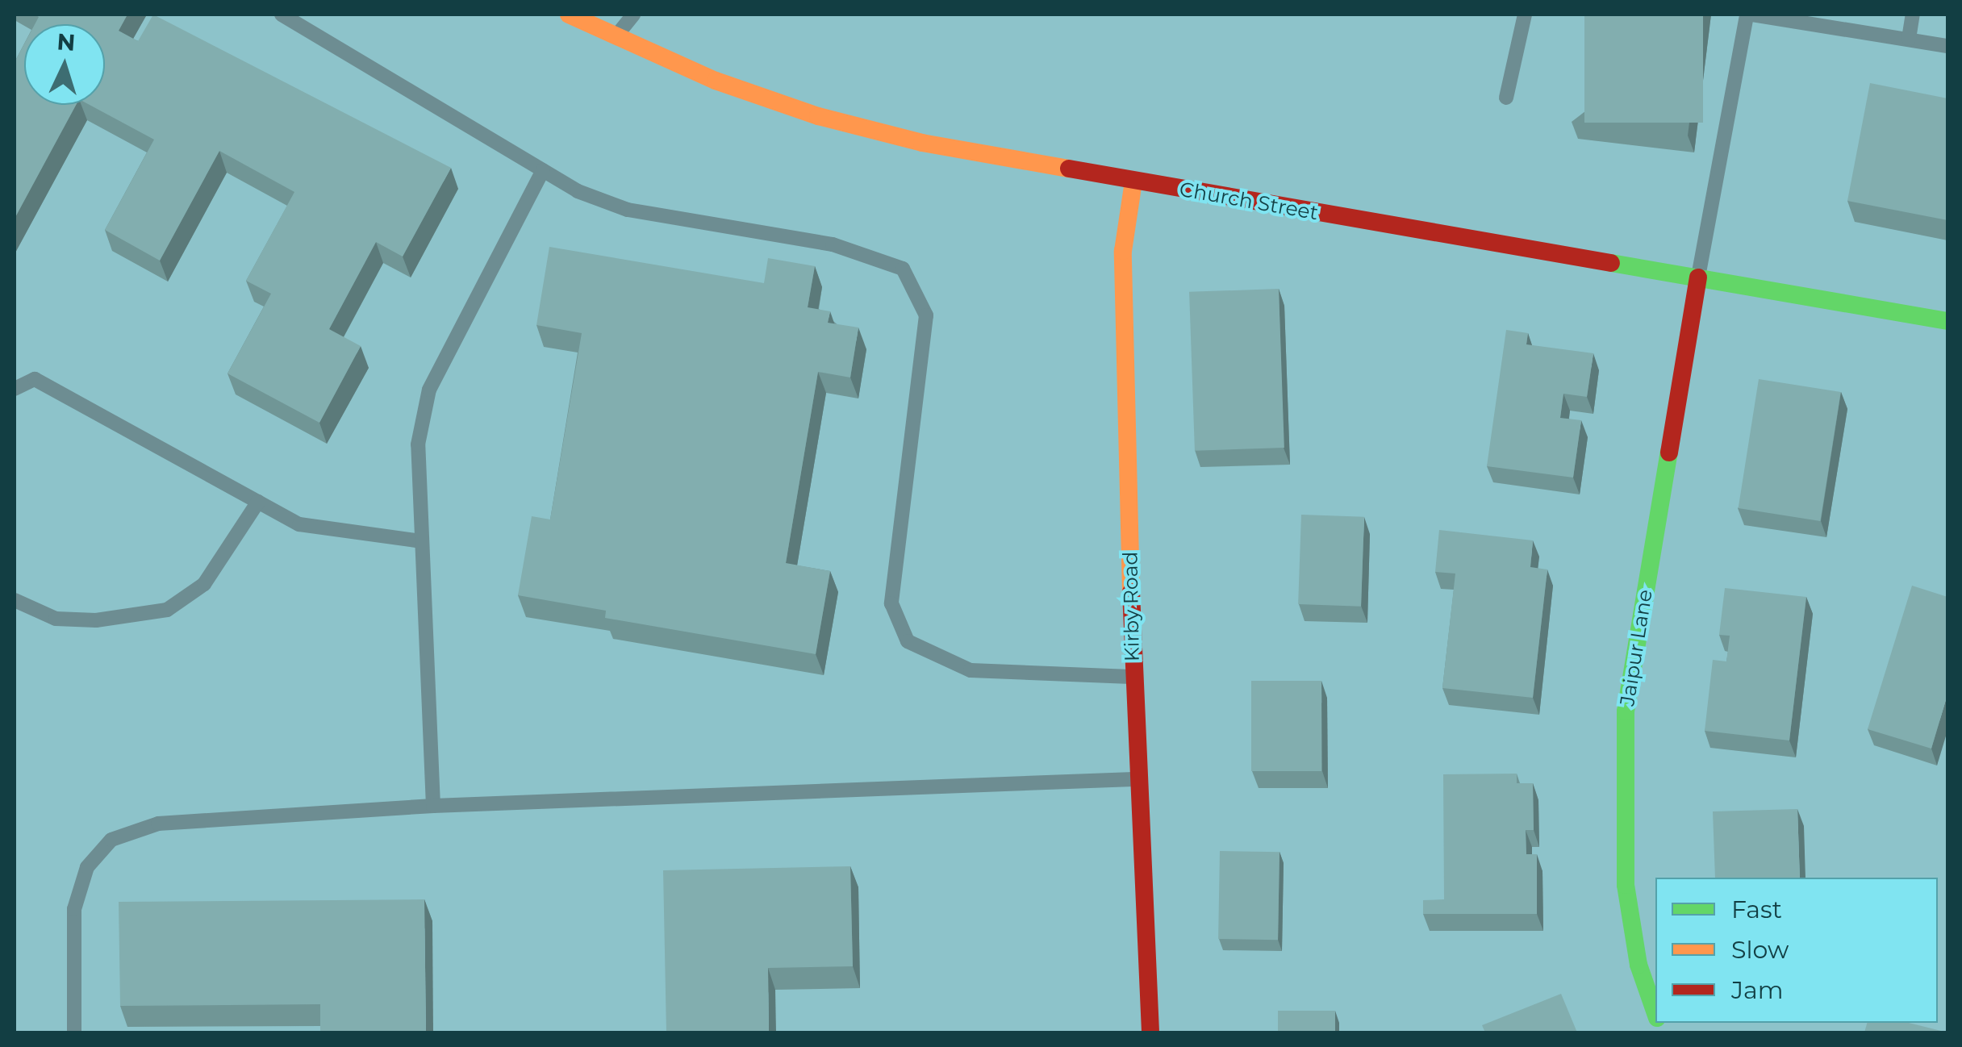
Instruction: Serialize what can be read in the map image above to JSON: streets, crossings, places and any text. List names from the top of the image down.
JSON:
{
  "streets": {
    "street": ["Church Street", "Kirby Road", "Jaipur Lane"]
  },
  "crossings": [
    ["Church Street", "Kirby Road"],
    ["Church Street", "Jaipur Lane"]
  ],
  "legend": ["Fast", "Slow", "Jam"],
  "north": "top"
}
